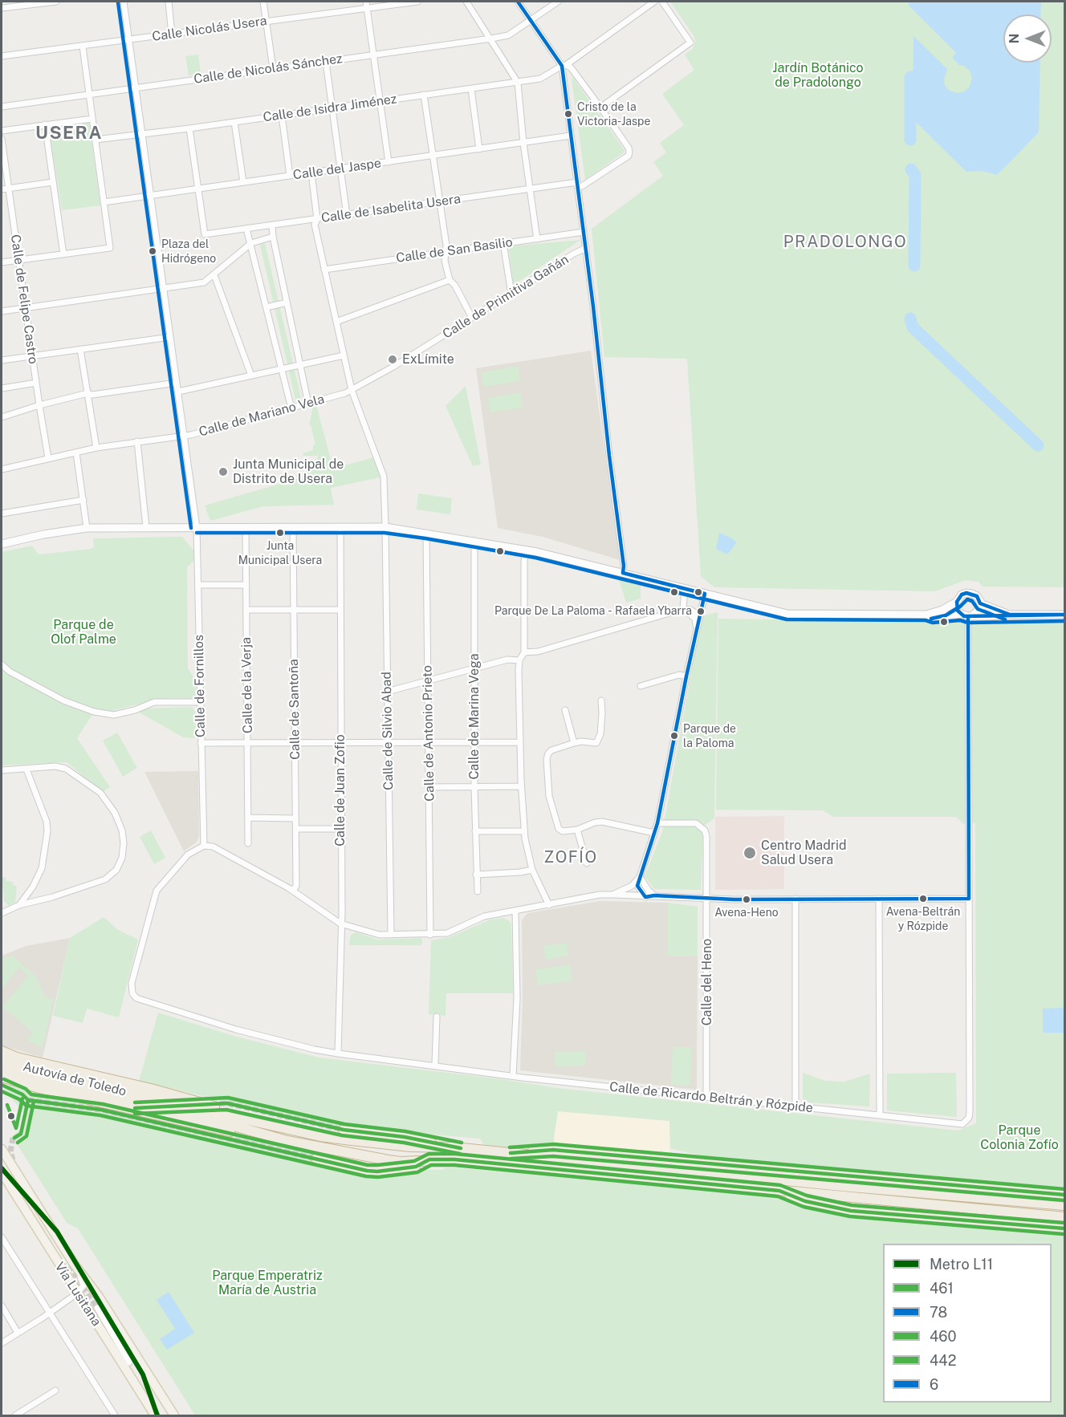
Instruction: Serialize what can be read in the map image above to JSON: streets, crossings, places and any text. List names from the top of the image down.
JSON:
{
  "streets": {
    "highway": ["Autovía de Toledo"],
    "main road": ["Vía Lusitana"],
    "street": [
      "Calle Nicolás Usera",
      "Calle de Nicolás Sánchez",
      "Calle de Isidra Jiménez",
      "Calle del Jaspe",
      "Calle de Isabelita Usera",
      "Calle de San Basilio",
      "Calle de Primitiva Gañán",
      "Calle de Felipe Castro",
      "Calle de Mariano Vela",
      "Calle de la Verja",
      "Calle de Fornillos",
      "Calle de Santoña",
      "Calle de Marina Vega",
      "Calle de Silvio Abad",
      "Calle de Antonio Prieto",
      "Calle de Juan Zofio",
      "Calle del Heno",
      "Calle de Ricardo Beltrán y Rózpide"
    ]
  },
  "crossings": [
    ["Calle Nicolás Usera", "Calle de Fornillos"],
    ["Calle de Nicolás Sánchez", "Calle de Fornillos"],
    ["Calle de Isidra Jiménez", "Calle de Fornillos"],
    ["Calle del Jaspe", "Calle de Isabelita Usera"],
    ["Calle del Jaspe", "Calle de Fornillos"],
    ["Calle del Jaspe", "Calle de Silvio Abad"],
    ["Calle de Isabelita Usera", "Calle de Silvio Abad"],
    ["Calle de San Basilio", "Calle de Silvio Abad"],
    ["Calle de Primitiva Gañán", "Calle de Mariano Vela"],
    ["Calle de Primitiva Gañán", "Calle de Silvio Abad"],
    ["Calle de Felipe Castro", "Calle de Mariano Vela"],
    ["Calle de Mariano Vela", "Calle de Fornillos"],
    ["Calle de Mariano Vela", "Calle de Silvio Abad"],
    ["Calle de Fornillos", "Calle de Ricardo Beltrán y Rózpide"],
    ["Calle de Juan Zofio", "Calle de Ricardo Beltrán y Rózpide"],
    ["Calle del Heno", "Calle de Ricardo Beltrán y Rózpide"]
  ],
  "districts": ["USERA", "PRADOLONGO", "ZOFÍO"],
  "parks": [
    "Jardín Botánico de Pradolongo",
    "Parque de Olof Palme",
    "Parque Colonia Zofío",
    "Parque Emperatriz María de Austria"
  ],
  "places": [
    "Cristo de la Victoria-Jaspe",
    "Plaza del Hidrógeno",
    "ExLímite",
    "Junta Municipal de Distrito de Usera",
    "Junta Municipal Usera",
    "Parque De La Paloma - Rafaela Ybarra",
    "Parque de la Paloma",
    "Centro Madrid Salud Usera",
    "Avena-Beltrán y Rózpide",
    "Avena-Heno"
  ],
  "lines": [
    "transit line 78",
    "transit line 6",
    "transit line 442",
    "transit line 461",
    "transit line 460",
    "metro line L11"
  ],
  "legend": [
    "Metro L11",
    "461",
    "78",
    "460",
    "442",
    "6"
  ],
  "north": "left"
}
